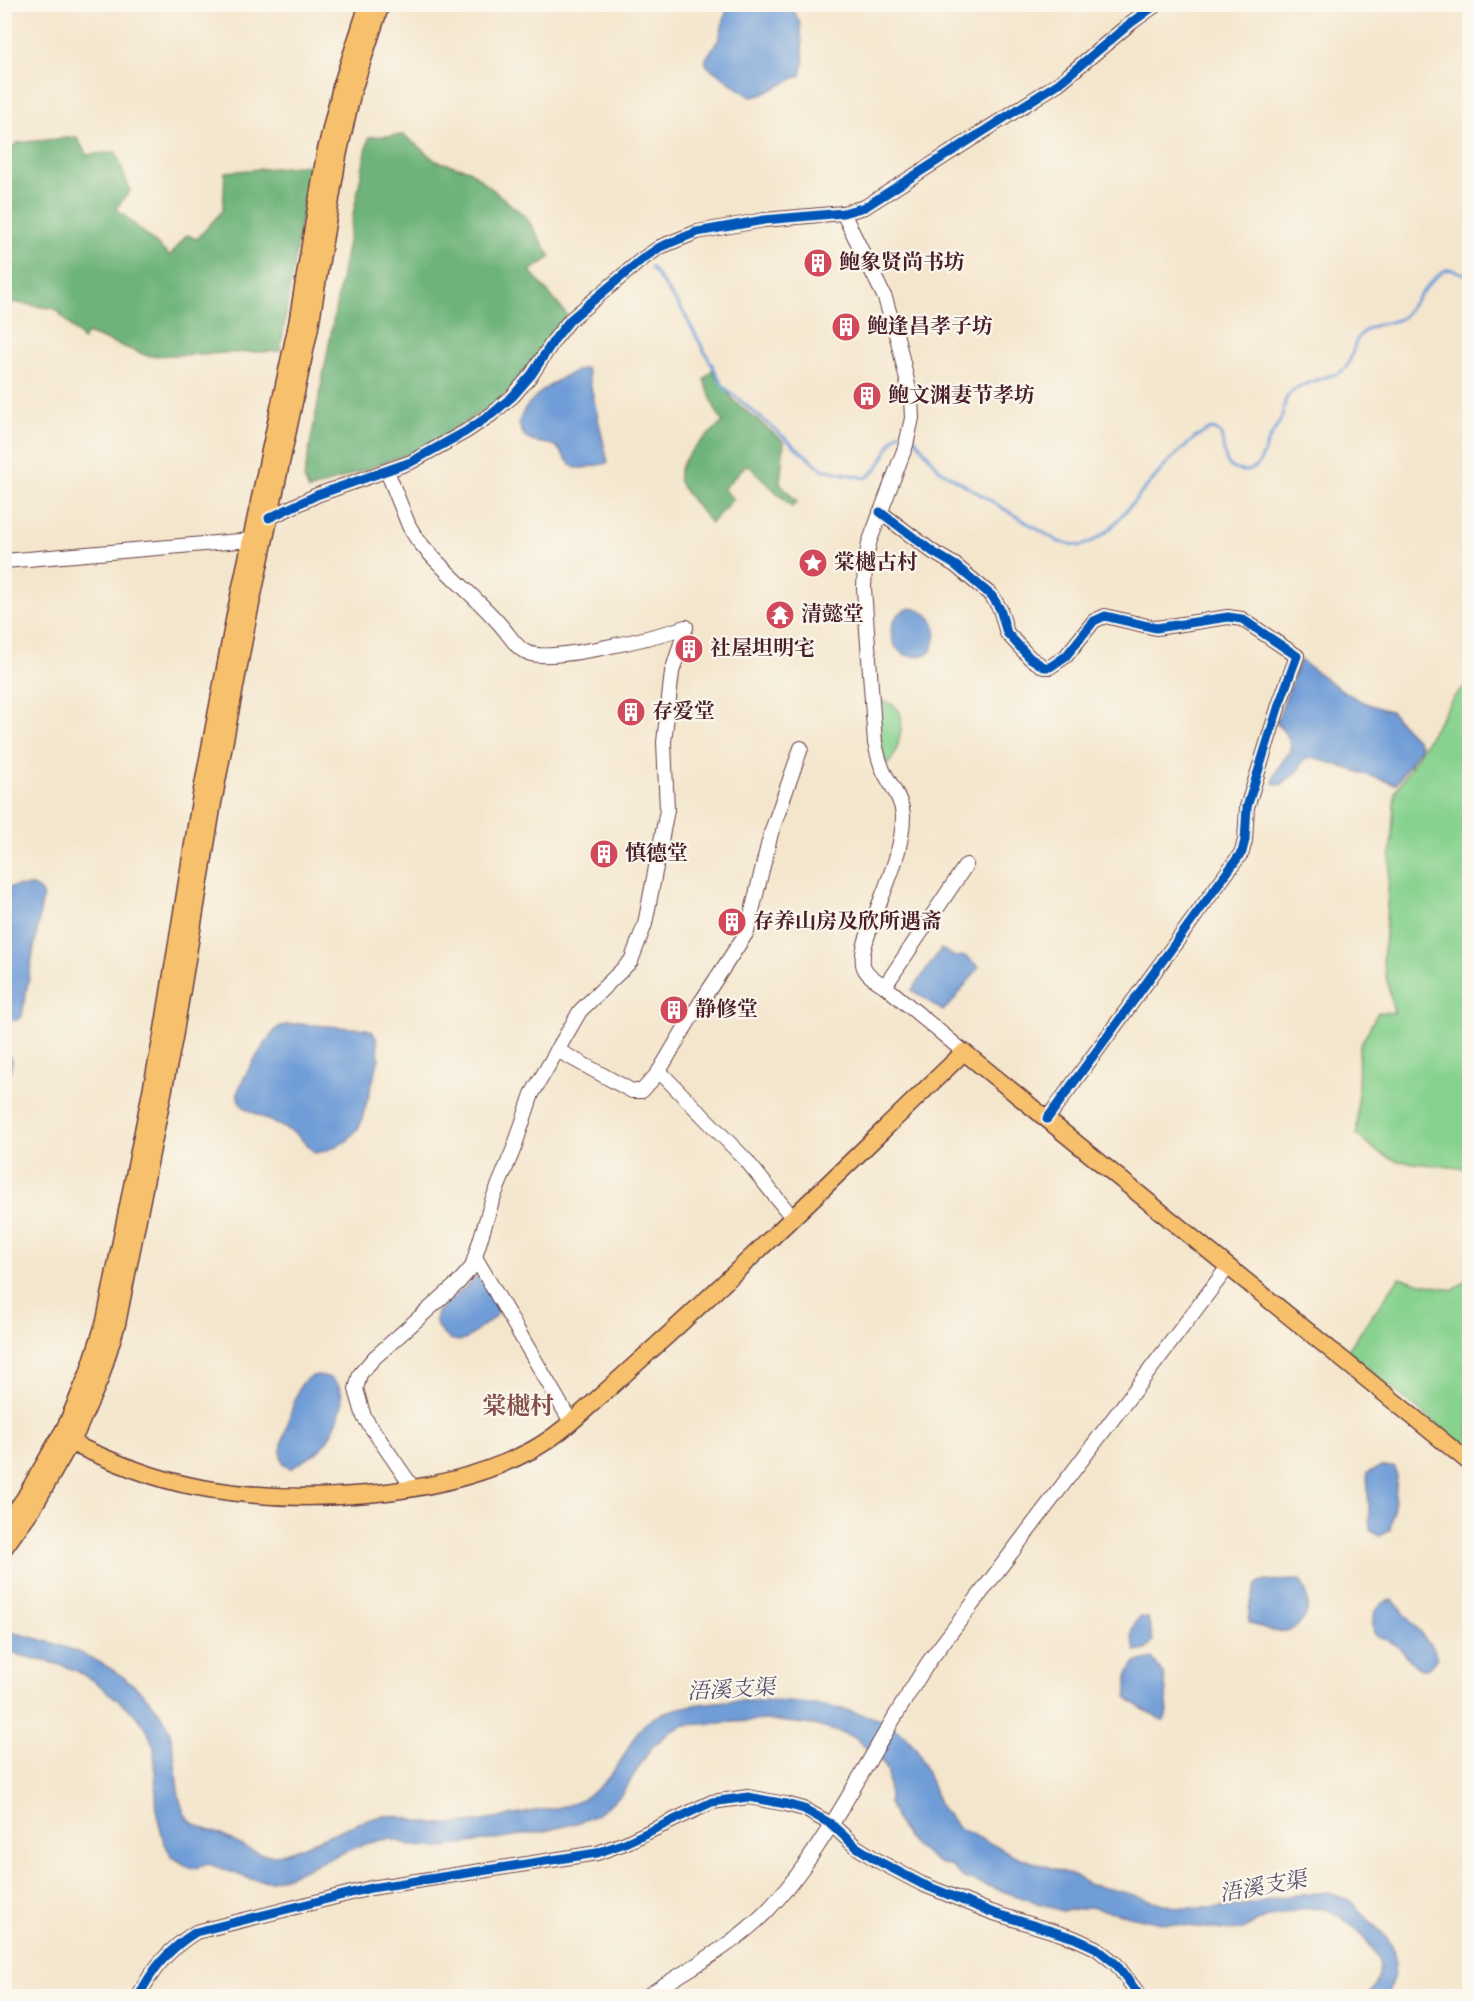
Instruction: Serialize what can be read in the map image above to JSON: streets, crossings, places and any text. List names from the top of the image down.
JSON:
{
  "districts": ["棠樾村"],
  "water": ["浯溪支渠"],
  "places": {
    "building": [
      "鲍象贤尚书坊",
      "鲍逢昌孝子坊",
      "鲍文渊妻节孝坊",
      "社屋坦明宅",
      "存爱堂",
      "慎德堂",
      "存养山房及欣所遇斋",
      "静修堂"
    ],
    "place": ["棠樾古村"],
    "temple": ["清懿堂"]
  }
}
